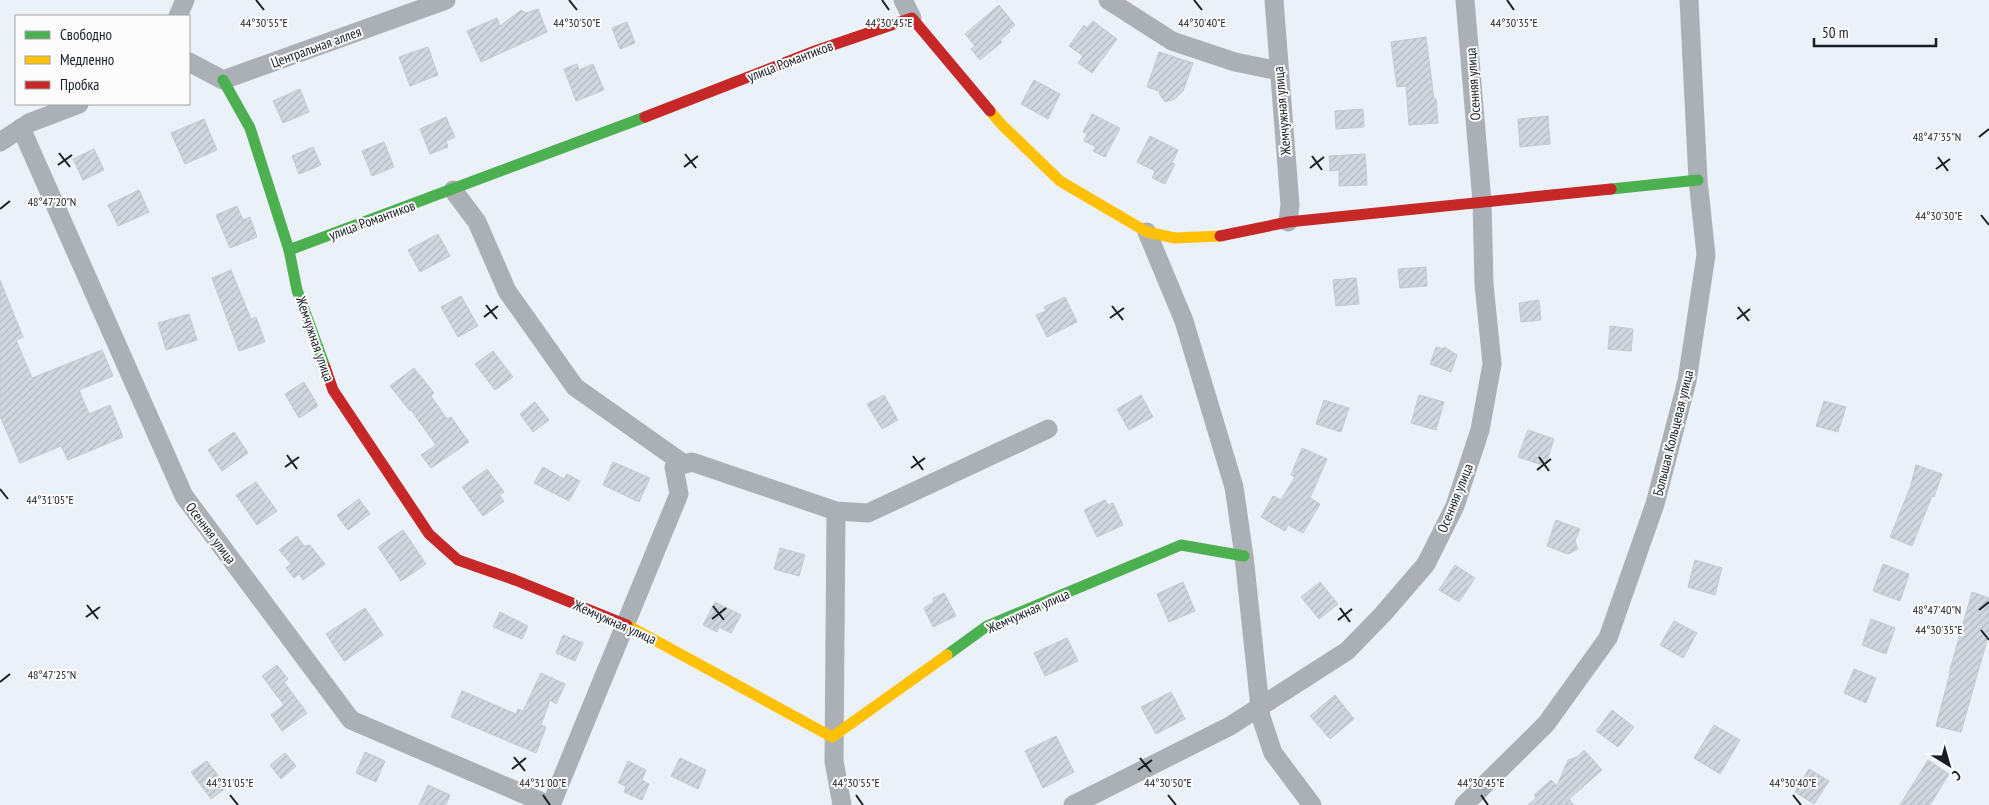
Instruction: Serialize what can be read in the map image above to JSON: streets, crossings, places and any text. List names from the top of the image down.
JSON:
{
  "streets": {
    "street": [
      "Центральная аллея",
      "улица Романтиков",
      "Осенняя улица",
      "Жемчужная улица",
      "Большая Кольцевая улица"
    ]
  },
  "crossings": [
    ["Центральная аллея", "Жемчужная улица"],
    ["улица Романтиков", "Жемчужная улица"]
  ],
  "legend": ["Свободно", "Медленно", "Пробка"],
  "scale_bar": "50 m",
  "north": "bottom right",
  "coordinates": [
    "44°30'55\"E",
    "44°30'50\"E",
    "44°30'45\"E",
    "44°30'35\"E",
    "44°30'40\"E",
    "48°47'35\"N",
    "48°47'20\"N",
    "44°30'30\"E",
    "44°31'05\"E",
    "48°47'40\"N",
    "48°47'25\"N",
    "44°31'00\"E"
  ]
}
